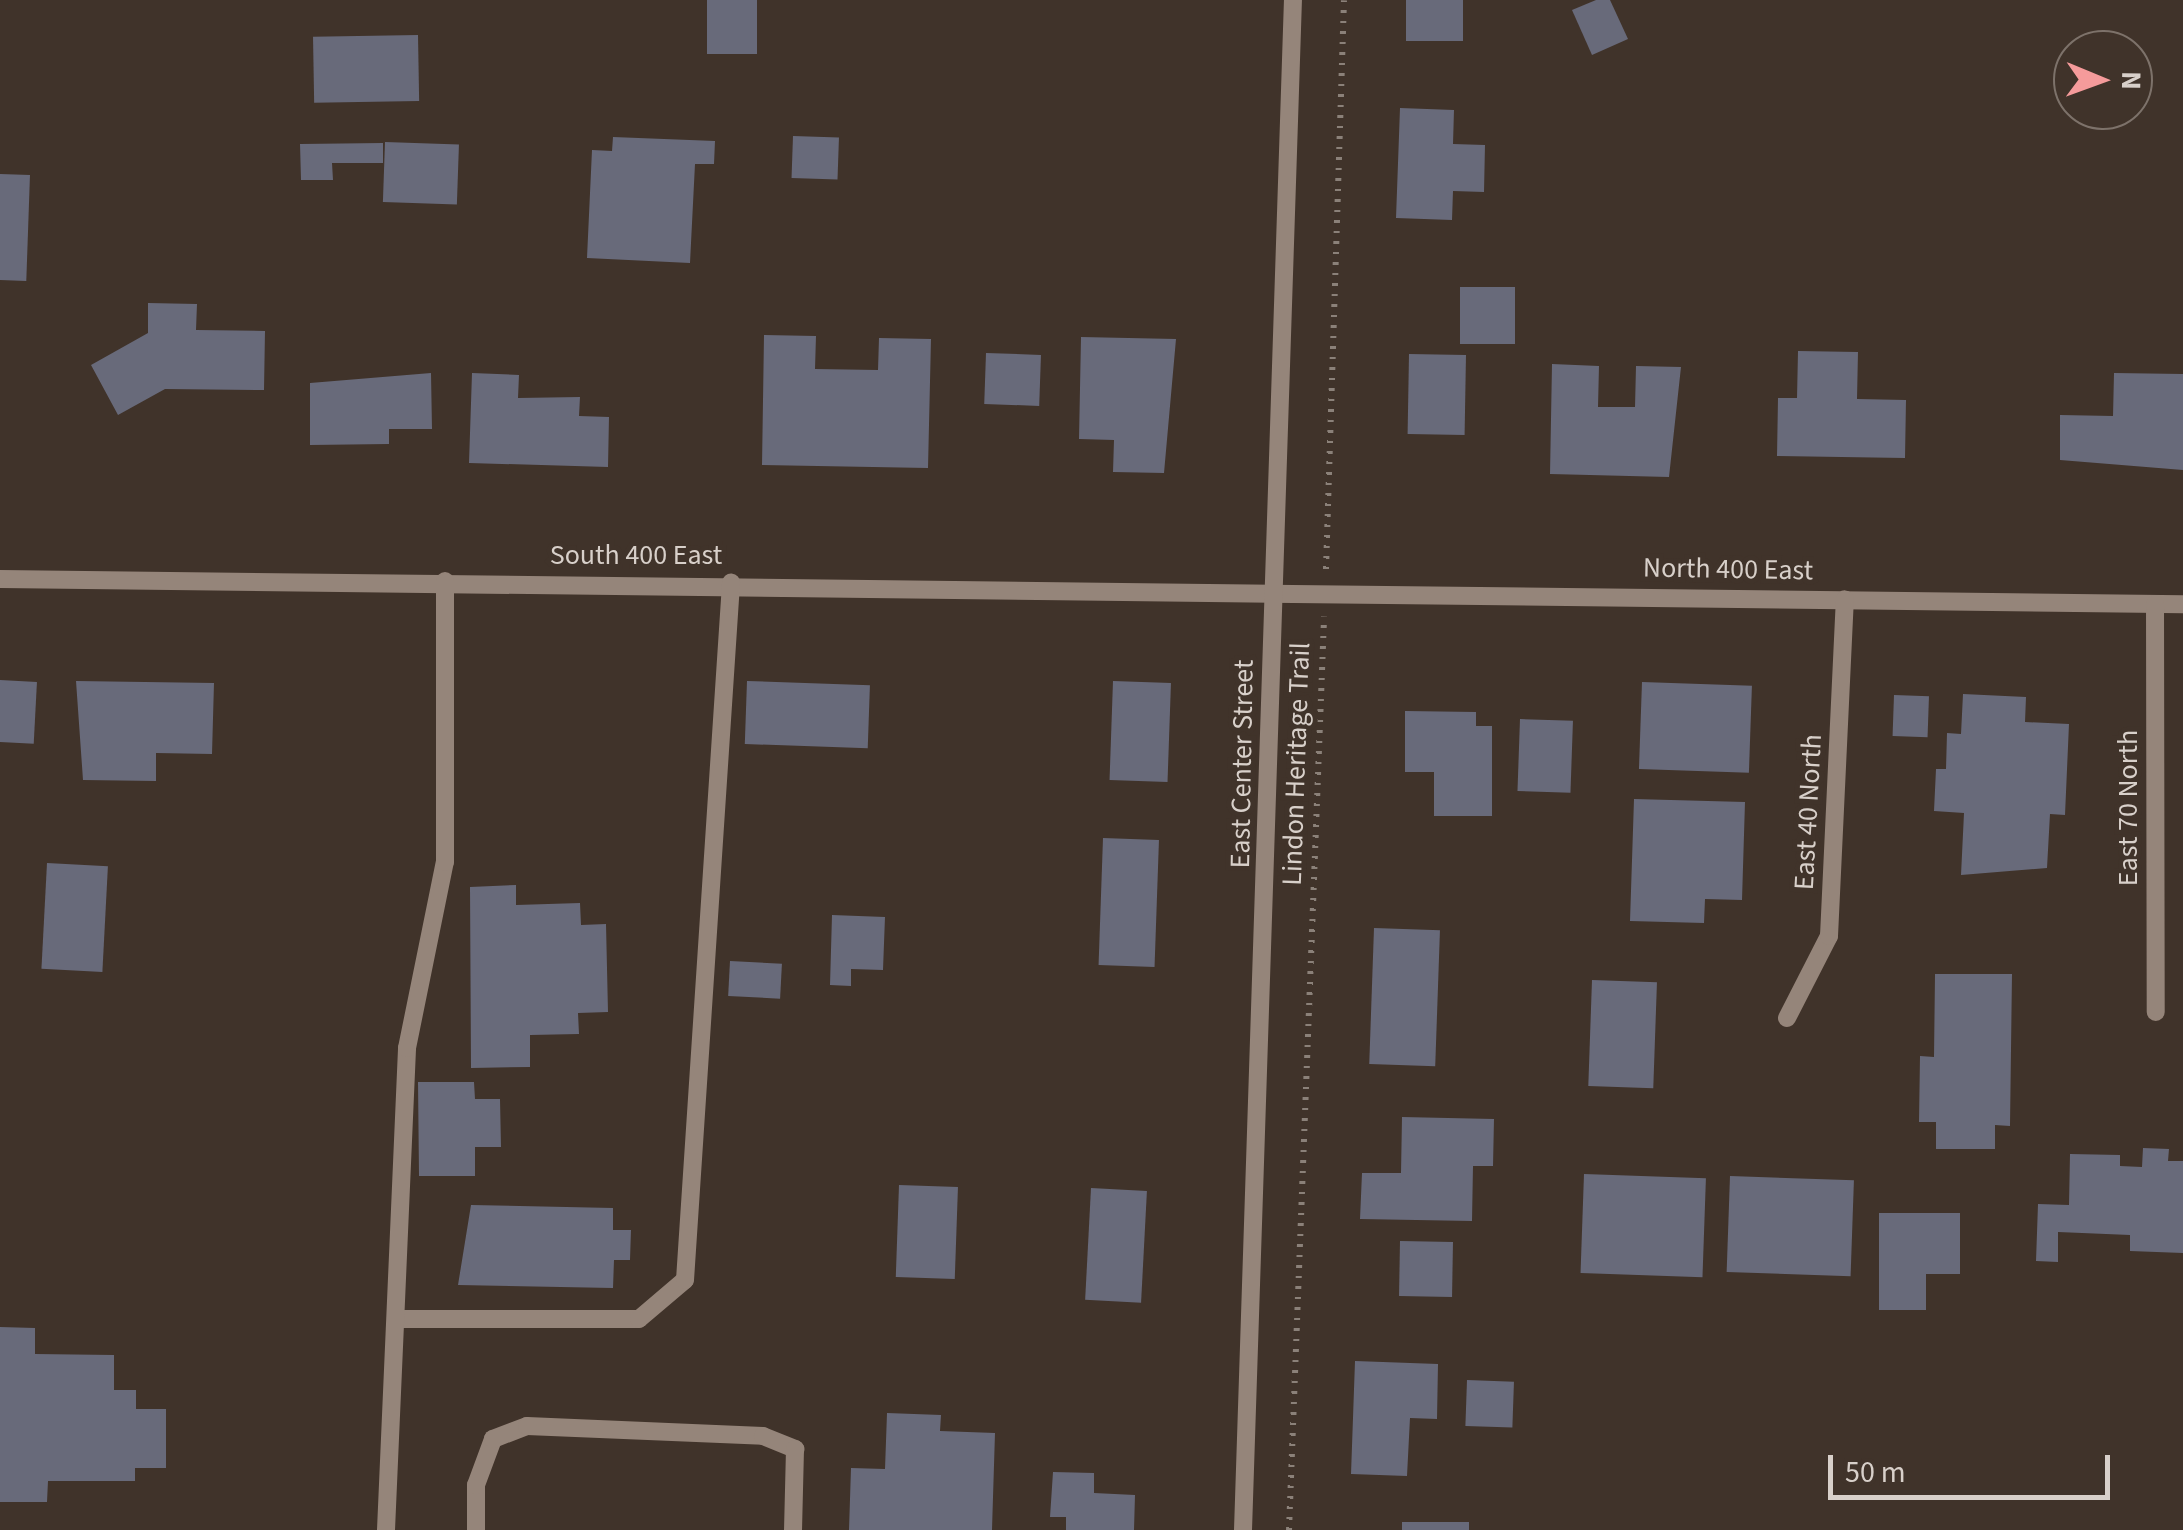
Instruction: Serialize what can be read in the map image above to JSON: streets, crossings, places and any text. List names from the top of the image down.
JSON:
{
  "streets": {
    "street": [
      "South 400 East",
      "North 400 East",
      "East Center Street",
      "East 70 North",
      "East 40 North"
    ],
    "path": ["Lindon Heritage Trail"]
  },
  "crossings": [
    ["South 400 East", "North 400 East"],
    ["South 400 East", "East Center Street"],
    ["North 400 East", "East Center Street"],
    ["North 400 East", "Lindon Heritage Trail"],
    ["North 400 East", "East 70 North"],
    ["North 400 East", "East 40 North"]
  ],
  "scale_bar": "50 m",
  "north": "right"
}
